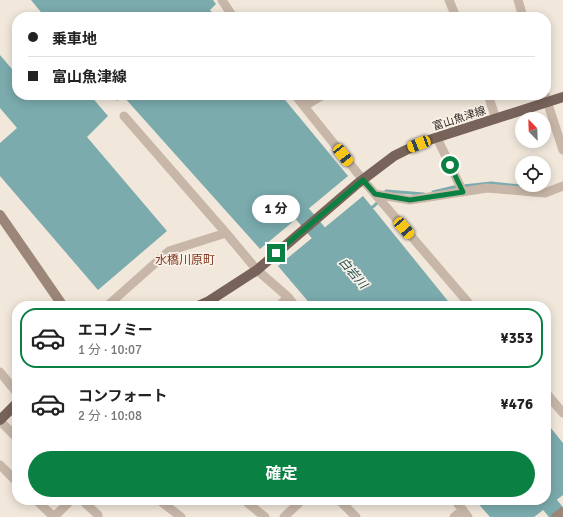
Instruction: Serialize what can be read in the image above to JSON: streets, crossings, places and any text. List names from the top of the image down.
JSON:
{
  "streets": {
    "main road": ["富山魚津線"]
  },
  "districts": ["水橋川原町"],
  "water": ["白岩川"],
  "north": "top left",
  "page": {
    "banner": ["乗車地", "富山魚津線"],
    "bubble": "1 分",
    "list": [
      {
        "name": "エコノミー",
        "note": "1 分 · 10:07",
        "value": "¥353"
      },
      {
        "name": "コンフォート",
        "note": "2 分 · 10:08",
        "value": "¥476"
      }
    ],
    "buttons": "確定"
  }
}
